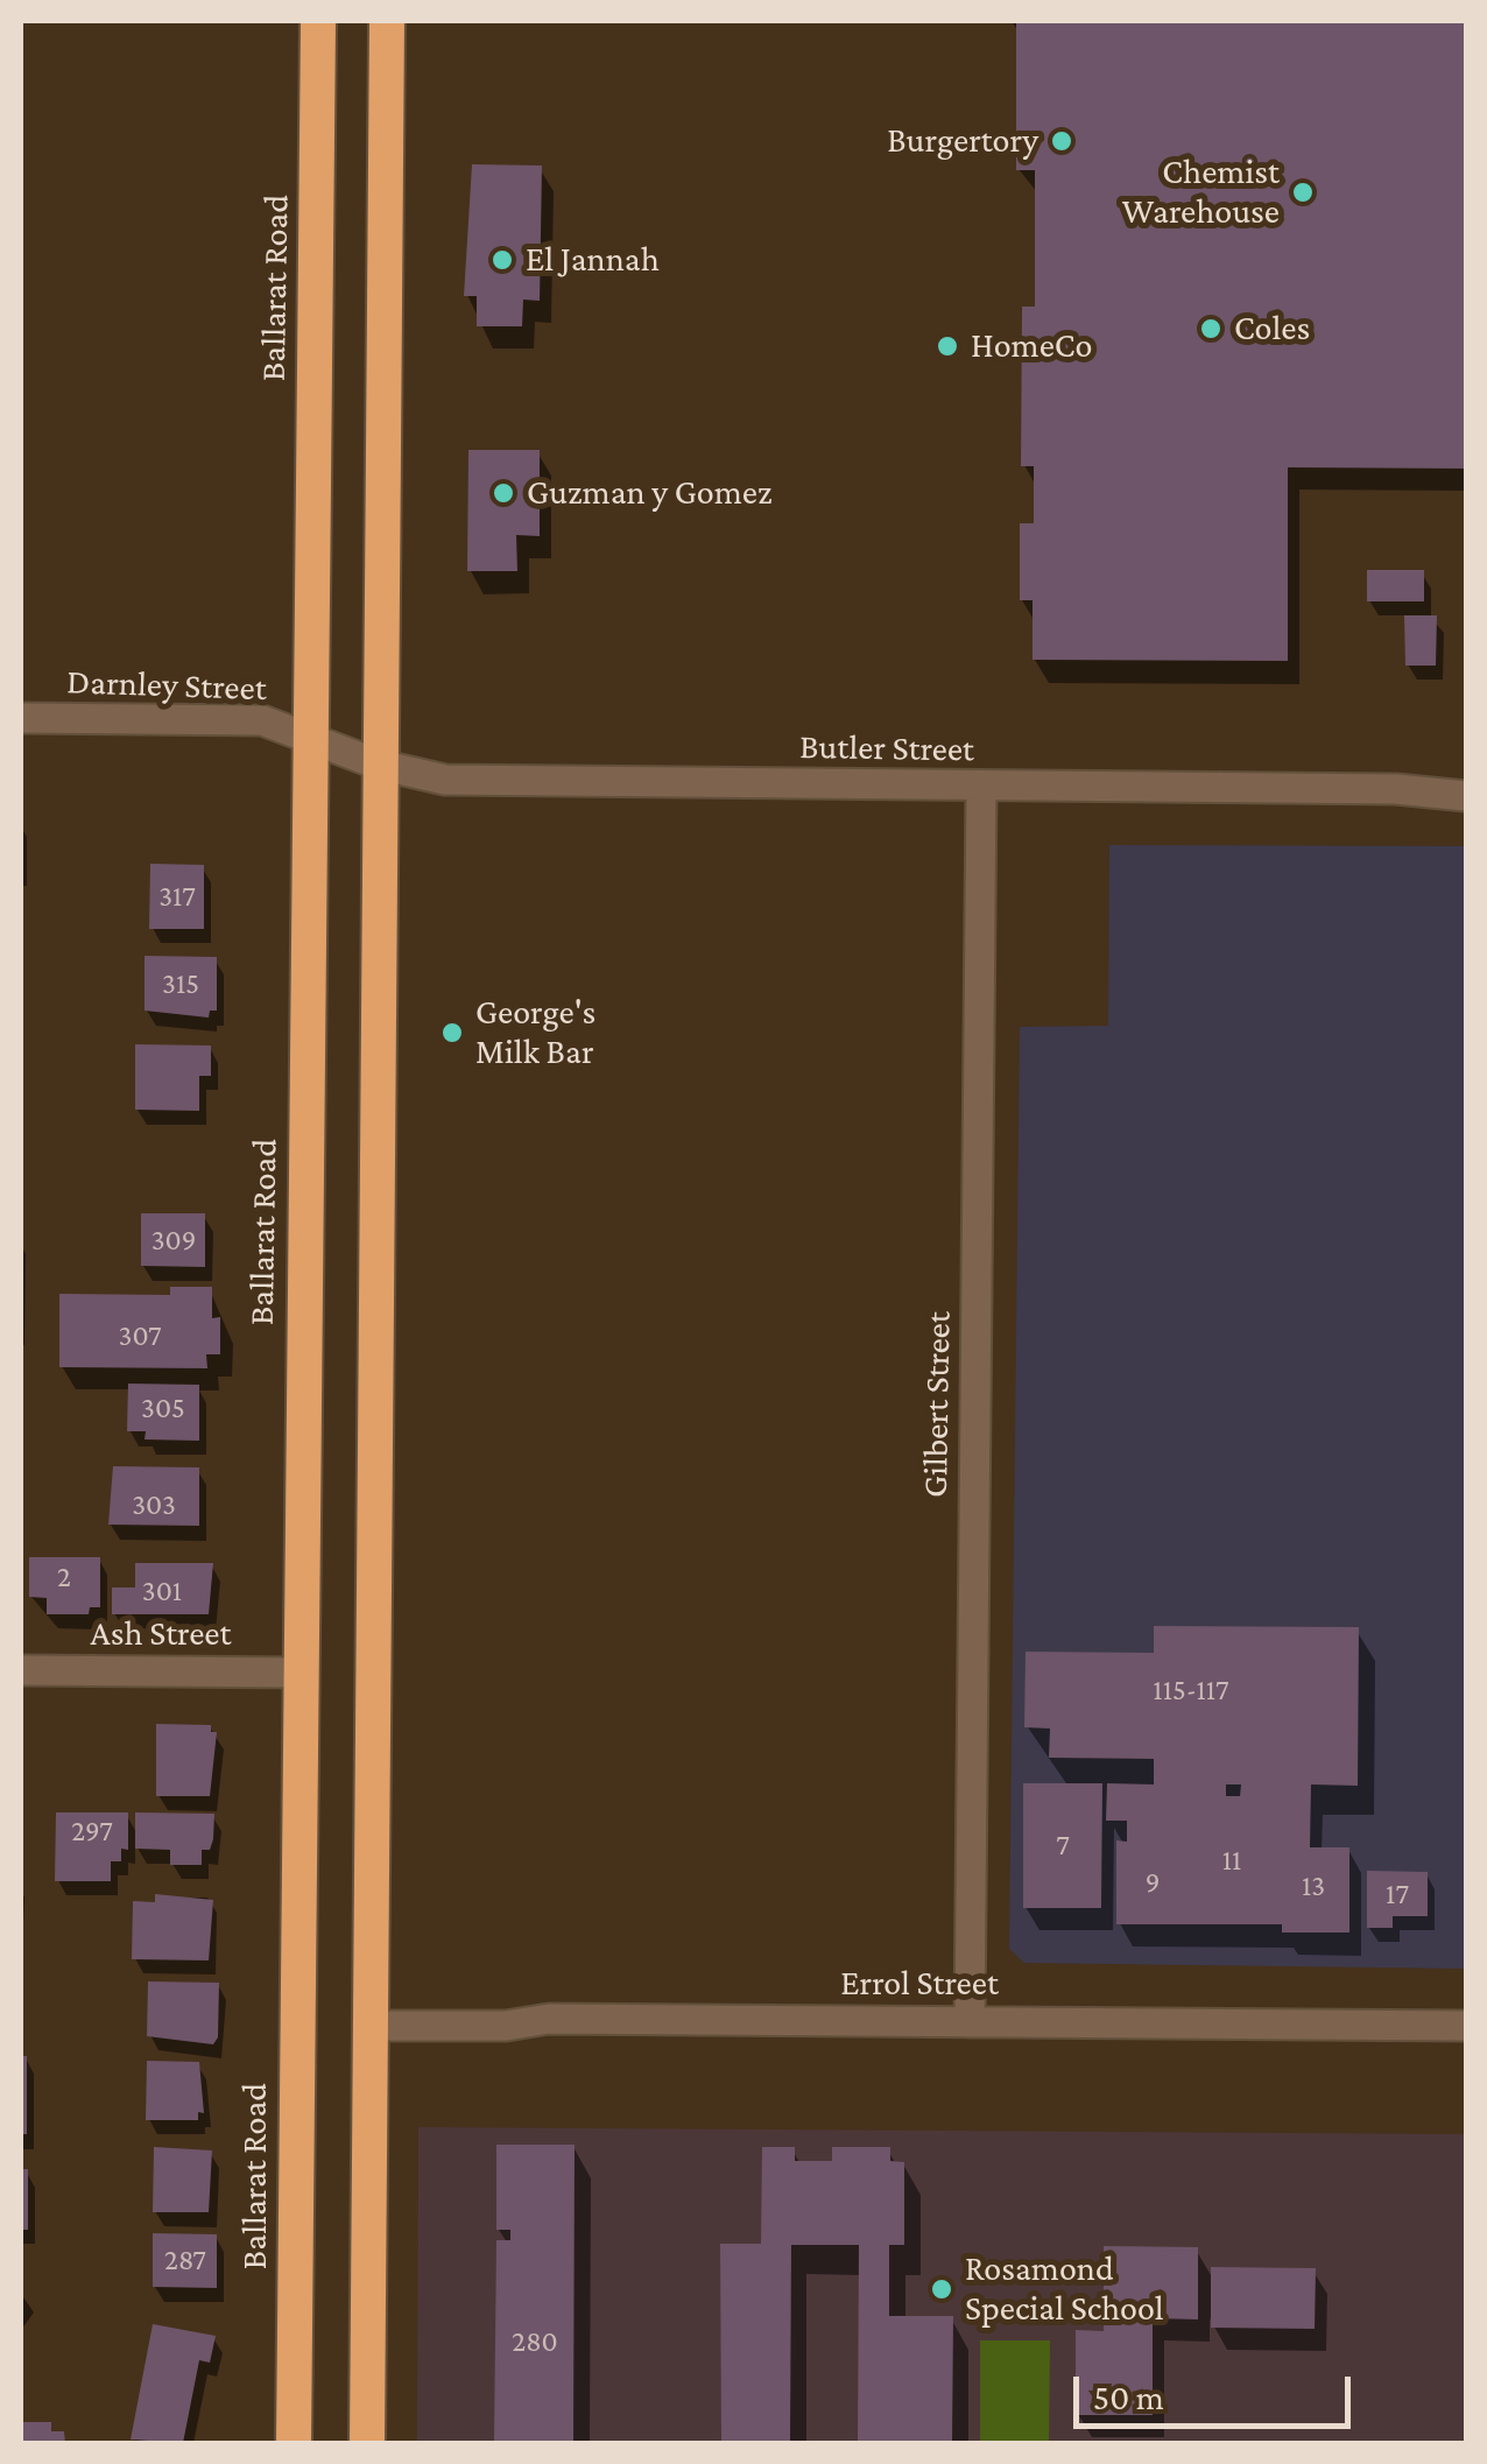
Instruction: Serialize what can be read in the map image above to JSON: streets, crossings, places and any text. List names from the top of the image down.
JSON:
{
  "streets": {
    "highway": ["Ballarat Road"],
    "street": [
      "Darnley Street",
      "Butler Street",
      "Gilbert Street",
      "Ash Street",
      "Errol Street"
    ]
  },
  "crossings": [
    ["Ballarat Road", "Darnley Street"],
    ["Ballarat Road", "Ash Street"],
    ["Darnley Street", "Butler Street"],
    ["Butler Street", "Gilbert Street"],
    ["Gilbert Street", "Errol Street"]
  ],
  "places": [
    "Burgertory",
    "Chemist Warehouse",
    "El Jannah",
    "Coles",
    "HomeCo",
    "Guzman y Gomez",
    "George's Milk Bar",
    "Rosamond Special School"
  ],
  "house_numbers": [
    "317",
    "315",
    "309",
    "307",
    "305",
    "303",
    "2",
    "301",
    "115-117",
    "297",
    "7",
    "11",
    "9",
    "13",
    "17",
    "287",
    "280"
  ],
  "scale_bar": "50 m"
}
